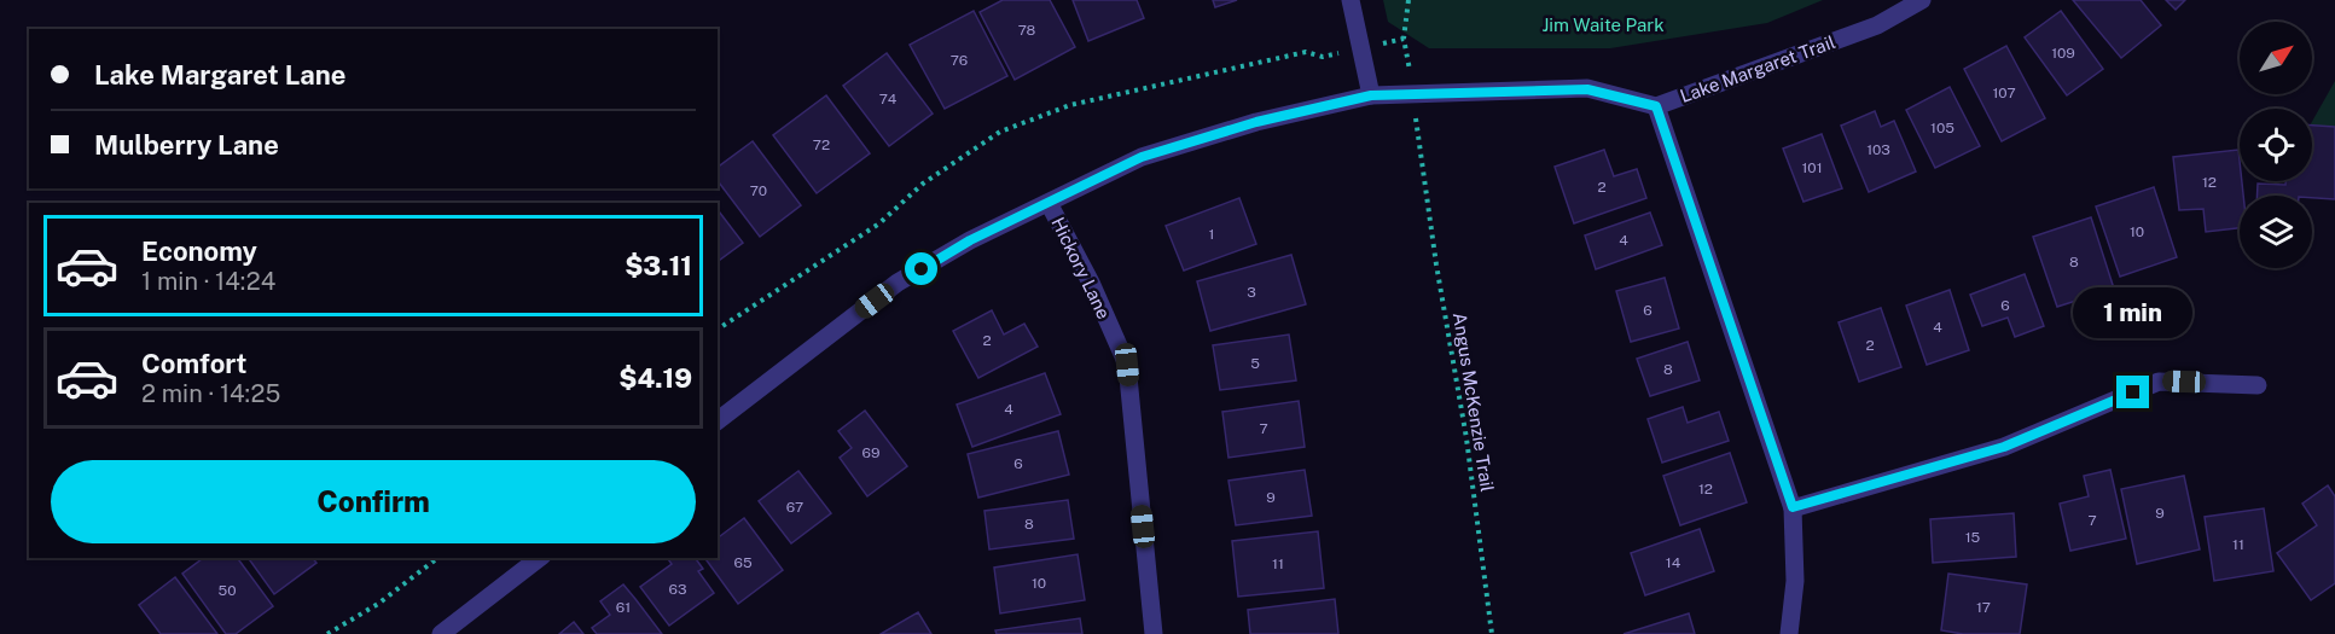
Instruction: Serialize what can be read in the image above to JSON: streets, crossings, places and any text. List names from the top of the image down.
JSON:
{
  "streets": {
    "street": ["Lake Margaret Trail", "Hickory Lane"],
    "path": ["Angus McKenzie Trail"]
  },
  "crossings": [
    ["Lake Margaret Trail", "Hickory Lane"]
  ],
  "parks": ["Jim Waite Park"],
  "house_numbers": [
    "78",
    "109",
    "76",
    "107",
    "74",
    "105",
    "72",
    "103",
    "101",
    "12",
    "2",
    "70",
    "10",
    "1",
    "4",
    "8",
    "3",
    "6",
    "6",
    "4",
    "2",
    "2",
    "5",
    "8",
    "4",
    "7",
    "69",
    "6",
    "12",
    "9",
    "67",
    "9",
    "7",
    "8",
    "15",
    "11",
    "65",
    "14",
    "11",
    "10",
    "63",
    "50",
    "61",
    "17"
  ],
  "north": "top right",
  "page": {
    "banner": ["Lake Margaret Lane", "Mulberry Lane"],
    "list": [
      {
        "name": "Economy",
        "note": "1 min · 14:24",
        "value": "$3.11"
      },
      {
        "name": "Comfort",
        "note": "2 min · 14:25",
        "value": "$4.19"
      }
    ],
    "bubble": "1 min",
    "buttons": "Confirm"
  }
}
